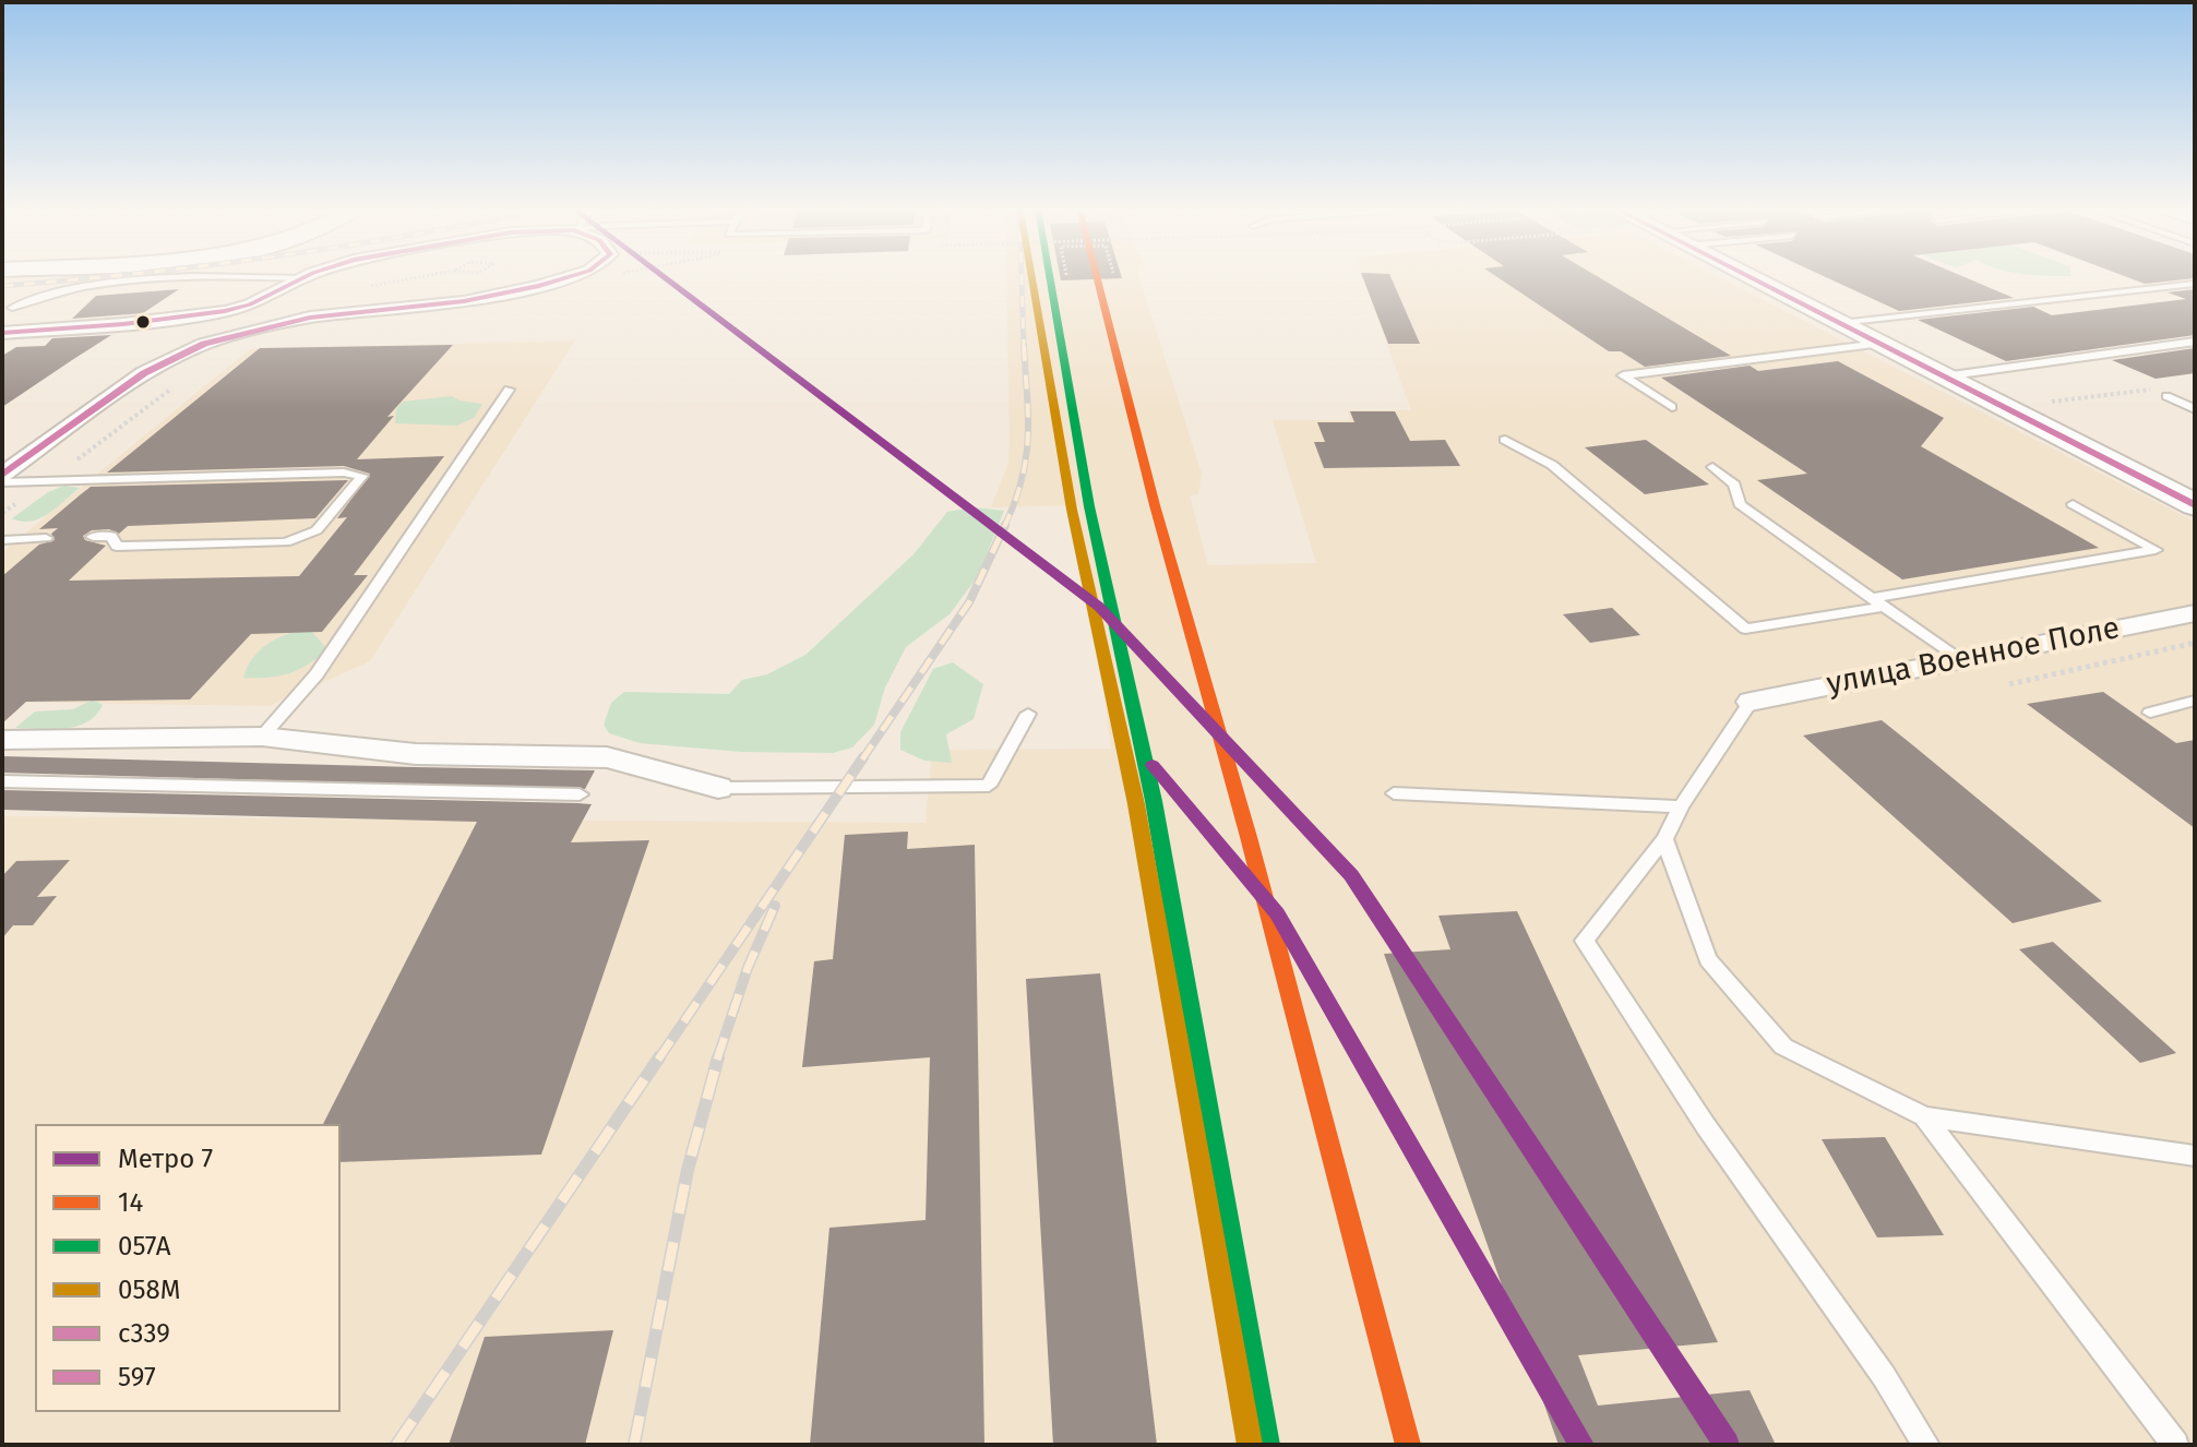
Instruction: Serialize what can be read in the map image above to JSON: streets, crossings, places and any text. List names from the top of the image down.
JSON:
{
  "streets": {
    "street": ["улица Военное Поле"]
  },
  "lines": [
    "metro line 7",
    "transit line 14",
    "transit line 057А",
    "transit line 058М",
    "transit line с339",
    "transit line 597"
  ],
  "legend": [
    "Метро 7",
    "14",
    "057А",
    "058М",
    "с339",
    "597"
  ]
}
